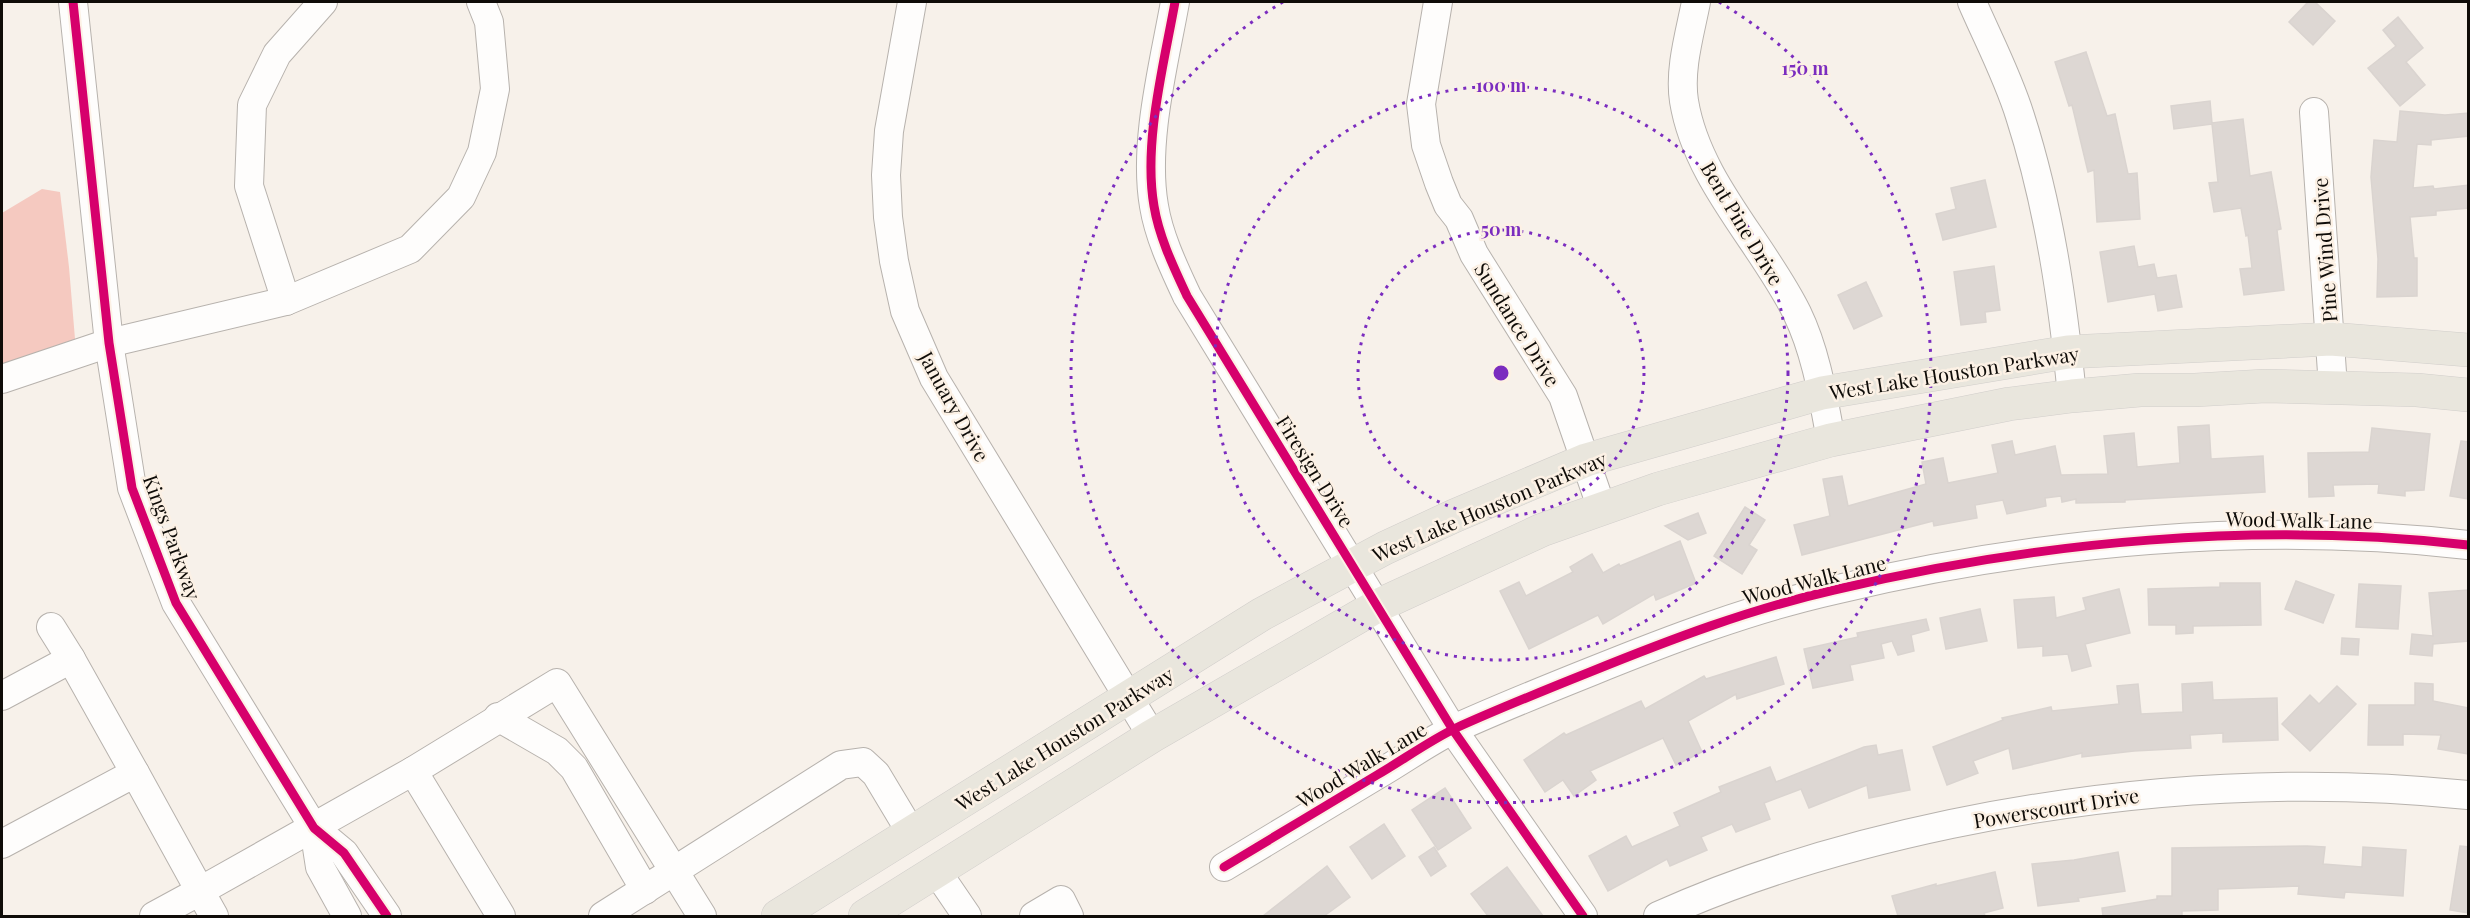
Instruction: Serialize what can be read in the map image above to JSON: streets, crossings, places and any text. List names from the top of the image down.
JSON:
{
  "streets": {
    "main road": ["West Lake Houston Parkway"],
    "street": [
      "Bent Pine Drive",
      "Pine Wind Drive",
      "Sundance Drive",
      "January Drive",
      "Firesign Drive",
      "Wood Walk Lane",
      "Kings Parkway",
      "Powerscourt Drive"
    ]
  },
  "crossings": [
    ["Bent Pine Drive", "West Lake Houston Parkway"],
    ["Pine Wind Drive", "West Lake Houston Parkway"],
    ["Sundance Drive", "West Lake Houston Parkway"],
    ["West Lake Houston Parkway", "January Drive"],
    ["West Lake Houston Parkway", "Firesign Drive"],
    ["Firesign Drive", "Wood Walk Lane"]
  ],
  "rings": ["150 m", "100 m", "50 m"]
}
